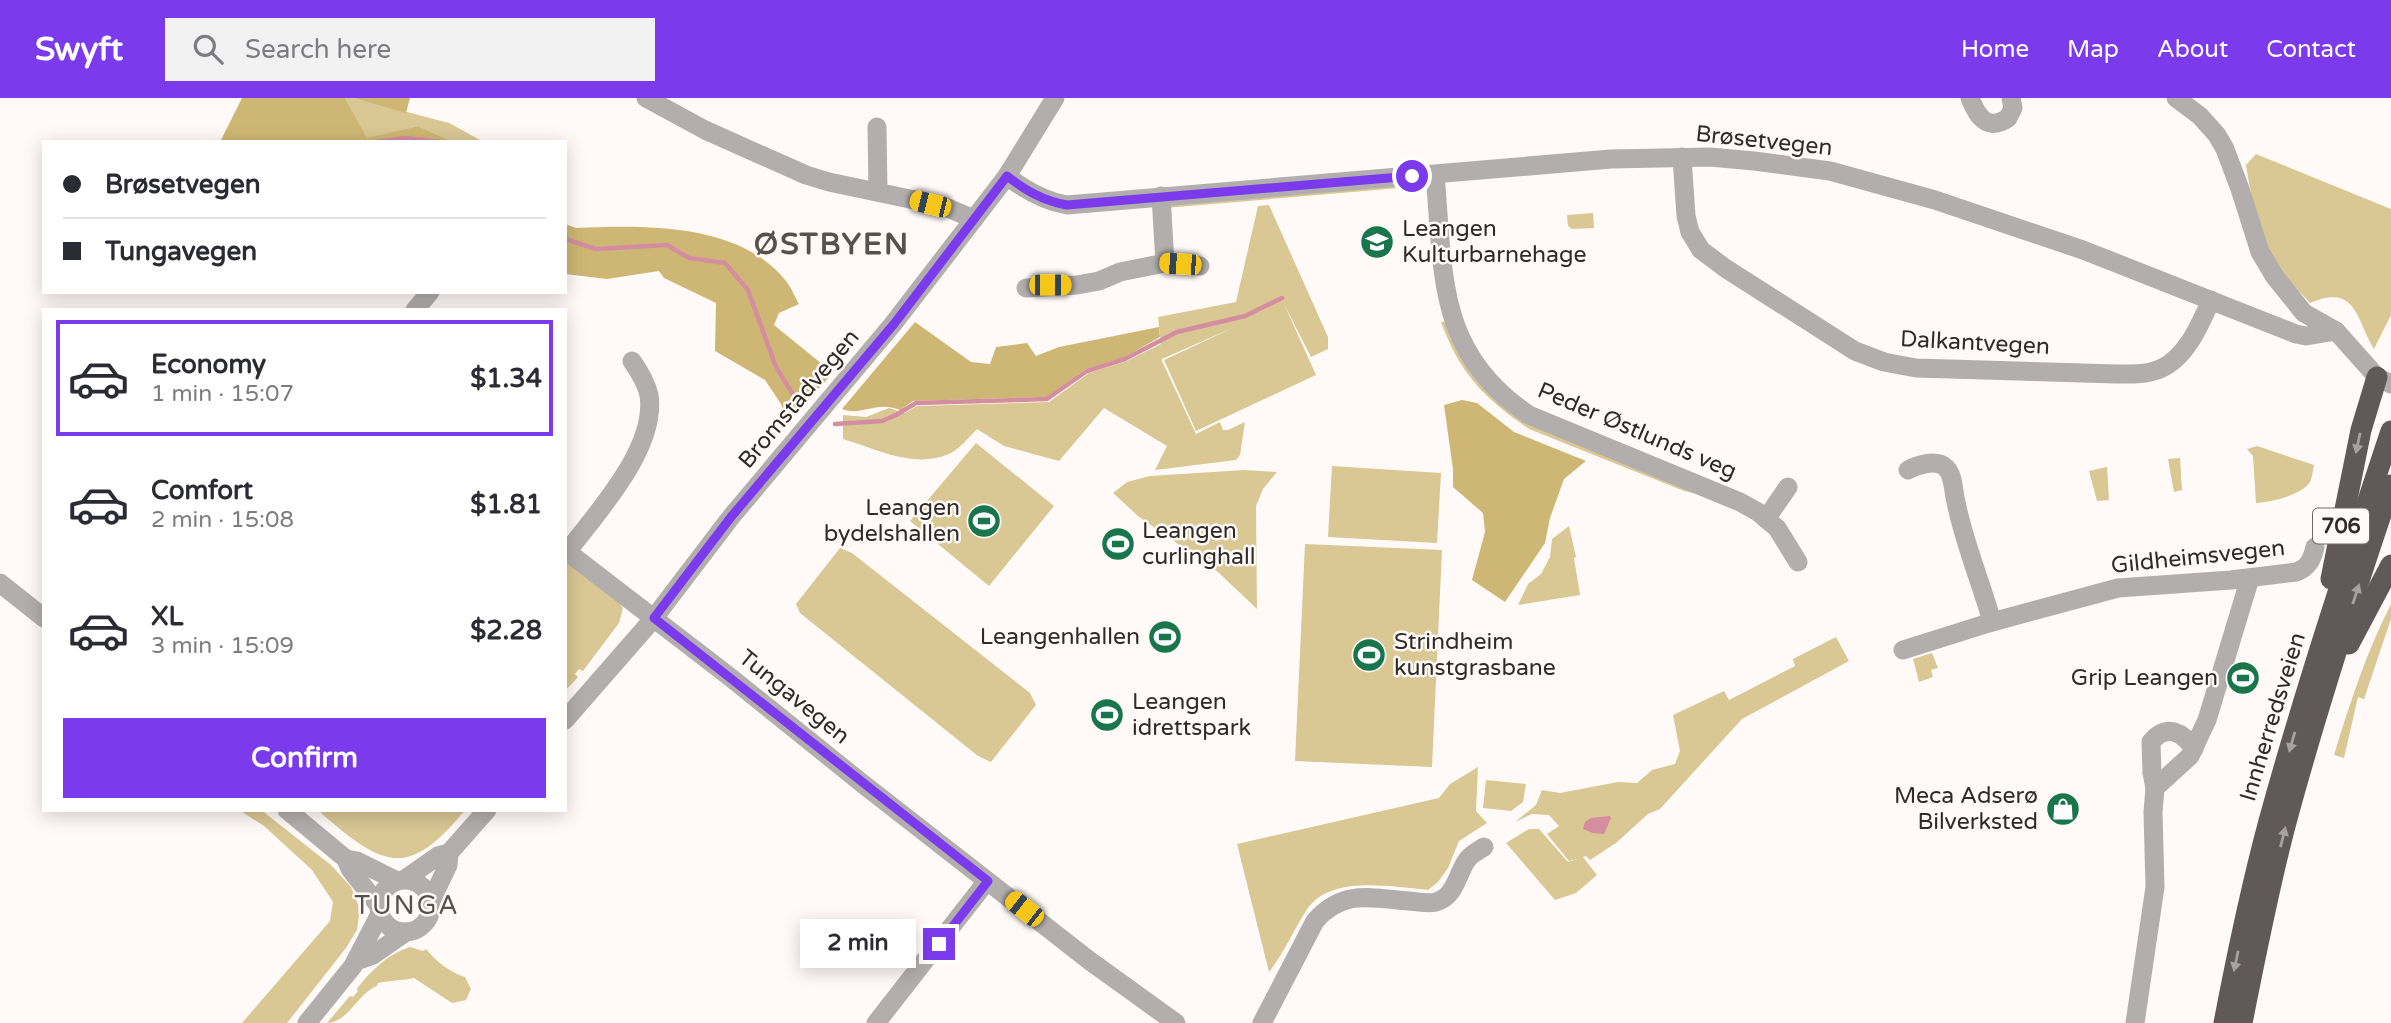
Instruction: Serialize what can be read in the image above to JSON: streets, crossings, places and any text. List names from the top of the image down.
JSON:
{
  "streets": {
    "highway": ["706", "Innherredsveien"],
    "street": [
      "Brøsetvegen",
      "Dalkantvegen",
      "Bromstadvegen",
      "Peder Østlunds veg",
      "Gildheimsvegen",
      "Tungavegen"
    ]
  },
  "crossings": [
    ["Brøsetvegen", "Dalkantvegen"],
    ["Brøsetvegen", "Bromstadvegen"],
    ["Brøsetvegen", "Peder Østlunds veg"],
    ["Bromstadvegen", "Tungavegen"],
    ["706", "Innherredsveien"]
  ],
  "districts": ["ØSTBYEN", "TUNGA"],
  "places": {
    "school or university": ["Leangen Kulturbarnehage"],
    "sports": [
      "Leangen bydelshallen",
      "Leangen curlinghall",
      "Leangenhallen",
      "Strindheim kunstgrasbane",
      "Grip Leangen",
      "Leangen idrettspark"
    ],
    "shop": ["Meca Adserø Bilverksted"]
  },
  "page": {
    "header": "Swyft",
    "search": "Search here",
    "nav": [
      "Home",
      "Map",
      "About",
      "Contact"
    ],
    "banner": ["Brøsetvegen", "Tungavegen"],
    "list": [
      {
        "name": "Economy",
        "note": "1 min · 15:07",
        "value": "$1.34"
      },
      {
        "name": "Comfort",
        "note": "2 min · 15:08",
        "value": "$1.81"
      },
      {
        "name": "XL",
        "note": "3 min · 15:09",
        "value": "$2.28"
      }
    ],
    "buttons": "Confirm",
    "bubble": "2 min"
  }
}
